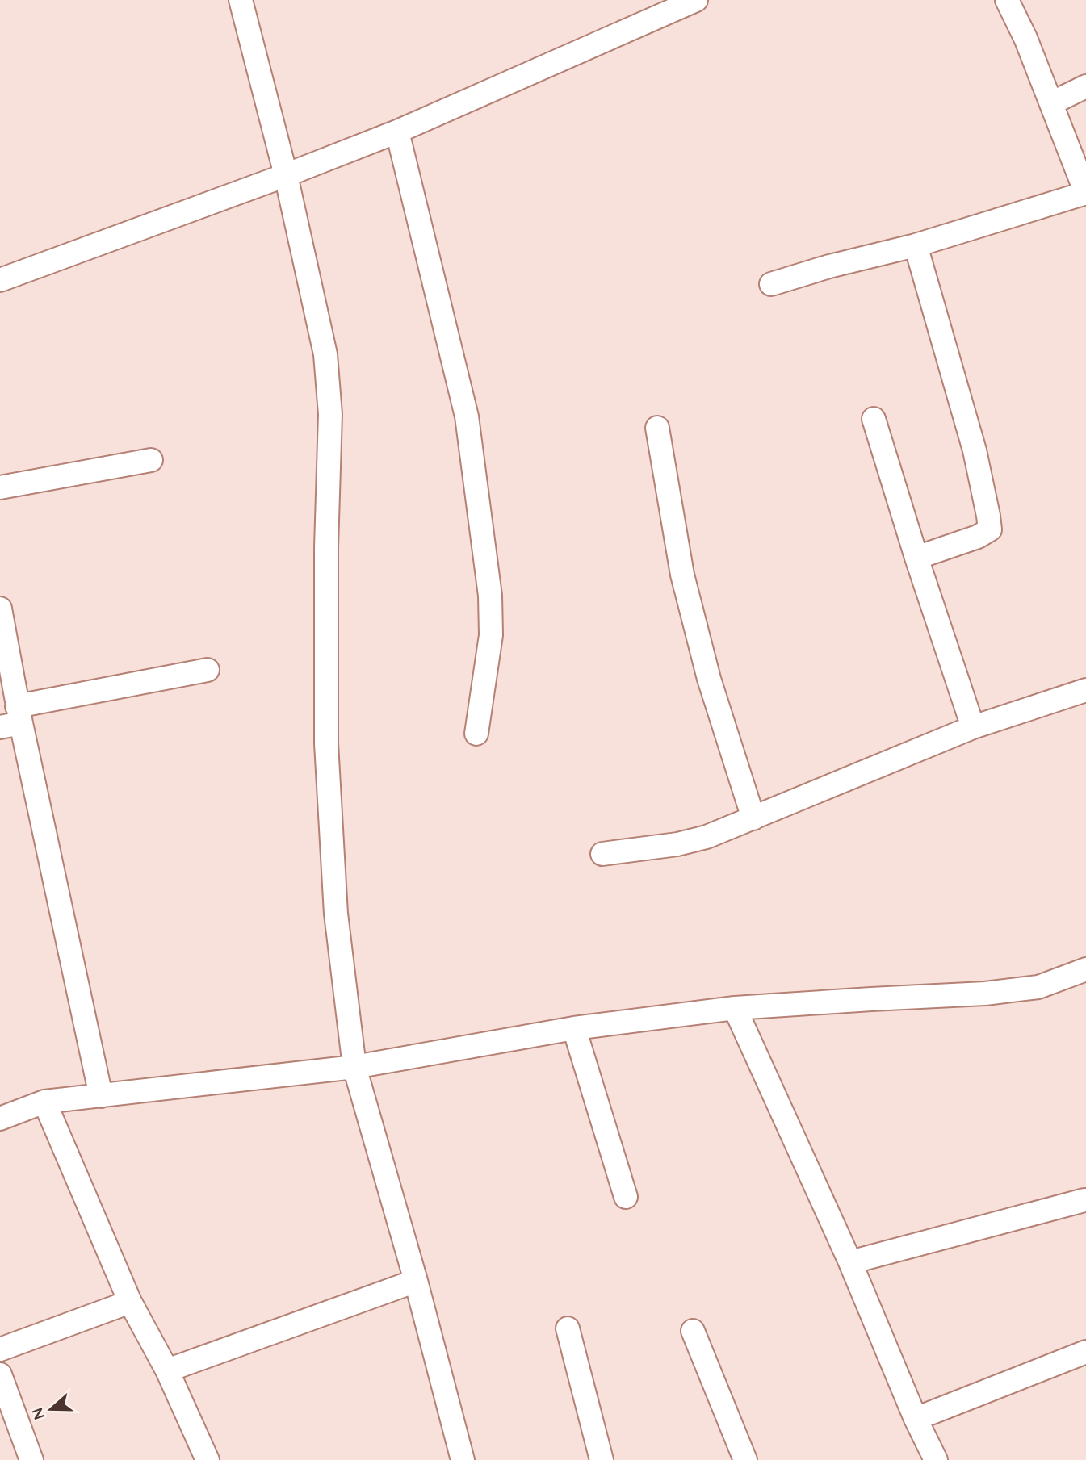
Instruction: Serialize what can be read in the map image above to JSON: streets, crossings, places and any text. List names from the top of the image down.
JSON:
{
  "north": "left"
}
